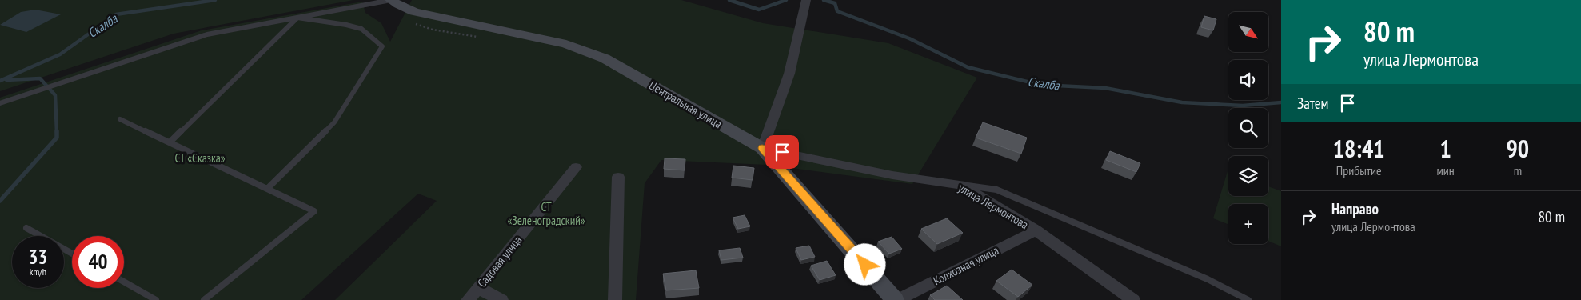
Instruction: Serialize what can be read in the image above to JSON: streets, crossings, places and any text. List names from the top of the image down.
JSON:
{
  "streets": {
    "street": [
      "Центральная улица",
      "улица Лермонтова",
      "Садовая улица",
      "Колхозная улица"
    ]
  },
  "crossings": [
    ["Центральная улица", "улица Лермонтова"],
    ["Центральная улица", "Колхозная улица"],
    ["улица Лермонтова", "Колхозная улица"]
  ],
  "water": ["Скалба"],
  "parks": ["СТ «Сказка»", "СТ «Зеленоградский»"],
  "north": "bottom right",
  "page": {
    "turn": ["80 m", "улица Лермонтова"],
    "map_buttons": "+",
    "then": "Затем",
    "eta": [
      "18:41",
      "Прибытие",
      "1",
      "мин",
      "90",
      "m"
    ],
    "list": [
      {
        "name": "Направо",
        "note": "улица Лермонтова",
        "value": "80 m"
      }
    ],
    "speed": "33 km/h",
    "limit": "40"
  }
}
